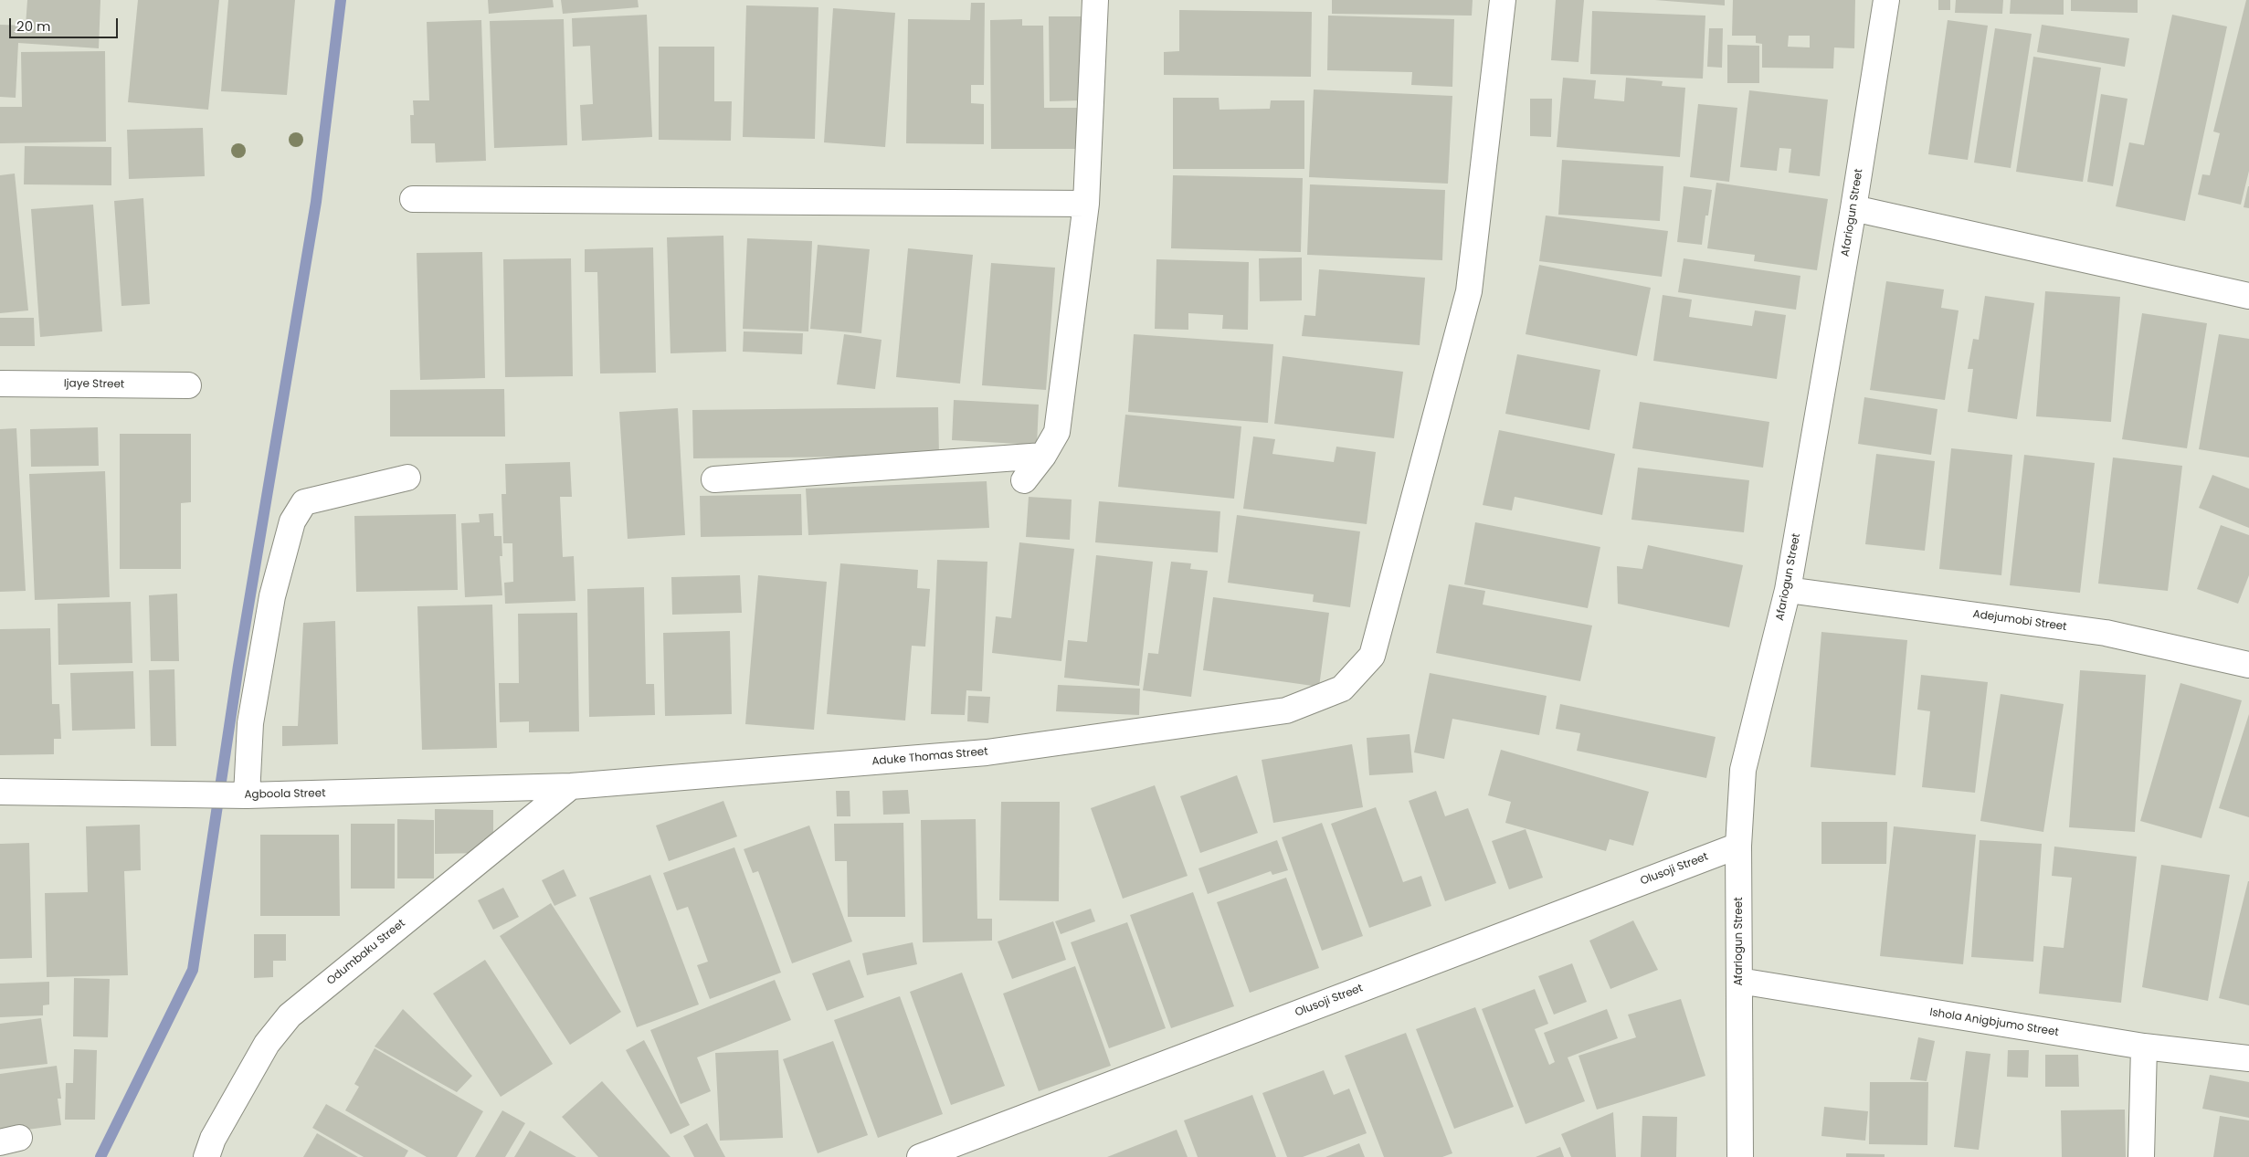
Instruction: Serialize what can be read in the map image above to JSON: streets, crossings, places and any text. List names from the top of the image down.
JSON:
{
  "streets": {
    "street": [
      "Afariogun Street",
      "Ijaye Street",
      "Adejumobi Street",
      "Aduke Thomas Street",
      "Agboola Street",
      "Olusoji Street",
      "Odumbaku Street",
      "Ishola Anigbjumo Street"
    ]
  },
  "crossings": [
    ["Afariogun Street", "Adejumobi Street"],
    ["Afariogun Street", "Olusoji Street"],
    ["Afariogun Street", "Ishola Anigbjumo Street"],
    ["Aduke Thomas Street", "Agboola Street"],
    ["Aduke Thomas Street", "Odumbaku Street"],
    ["Agboola Street", "Odumbaku Street"]
  ],
  "scale_bar": "20 m"
}
